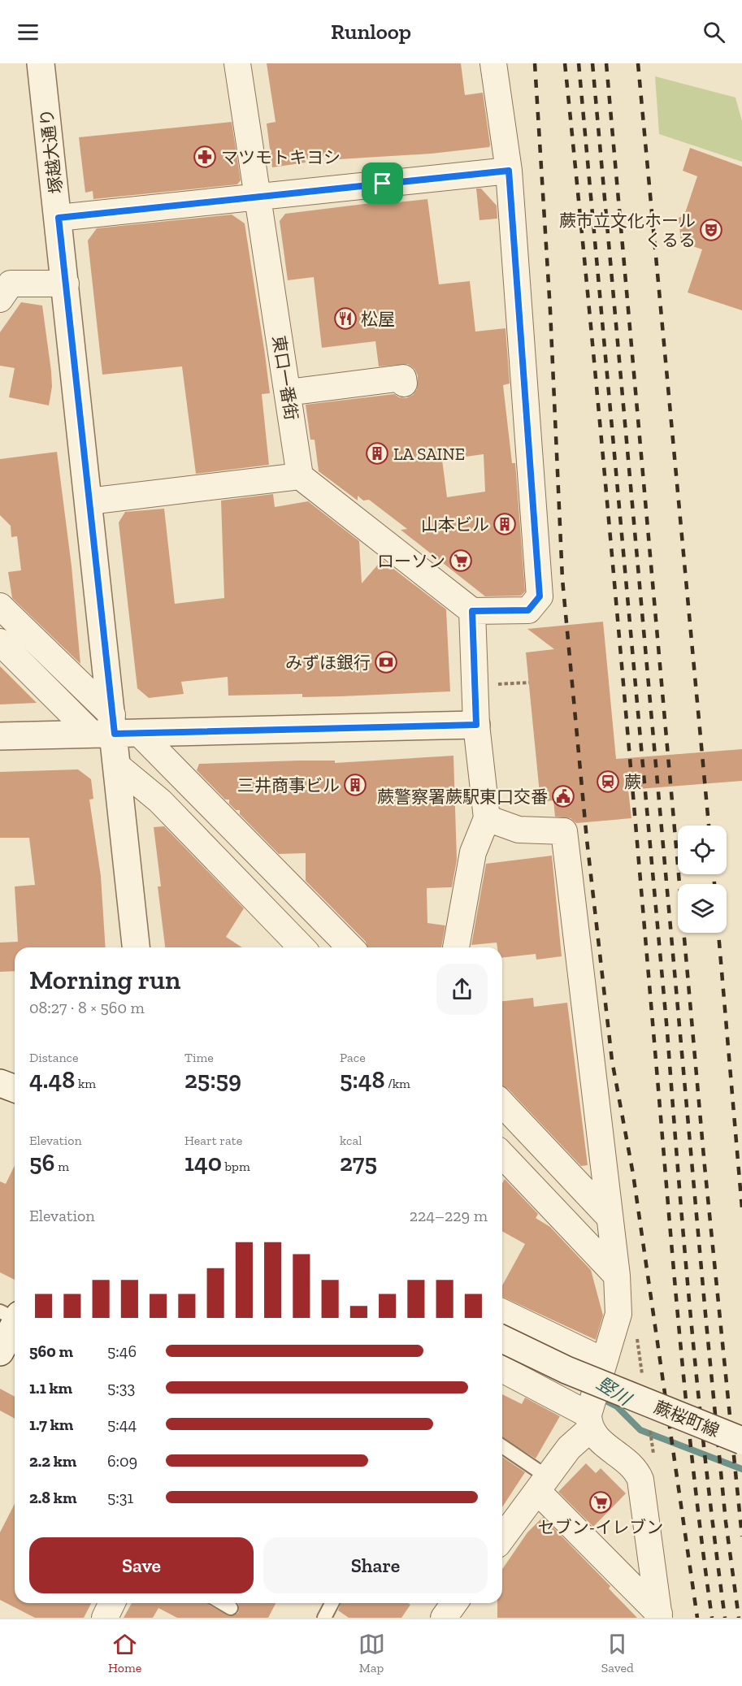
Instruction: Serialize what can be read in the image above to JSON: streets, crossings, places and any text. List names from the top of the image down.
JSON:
{
  "streets": {
    "street": ["塚越大通り", "東口一番街", "蕨桜町線"]
  },
  "water": ["竪川"],
  "places": {
    "pharmacy": ["マツモトキヨシ"],
    "theatre": ["蕨市立文化ホール くるる"],
    "restaurant": ["松屋"],
    "building": ["LA SAINE", "山本ビル", "三井商事ビル"],
    "supermarket": ["ローソン", "セブン-イレブン"],
    "bank": ["みずほ銀行"],
    "station": ["蕨"],
    "public building": ["蕨警察署蕨駅東口交番"]
  },
  "page": {
    "header": "Runloop",
    "heading": ["Morning run", "08:27 · 8 × 560 m"],
    "stats": [
      ["Distance", "4.48 km"],
      ["Time", "25:59"],
      ["Pace", "5:48 /km"],
      ["Elevation", "56 m"],
      ["Heart rate", "140 bpm"],
      ["kcal", "275"]
    ],
    "chart": ["Elevation", "224–229 m"],
    "list": [
      {
        "name": "560 m",
        "note": "5:46"
      },
      {
        "name": "1.1 km",
        "note": "5:33"
      },
      {
        "name": "1.7 km",
        "note": "5:44"
      },
      {
        "name": "2.2 km",
        "note": "6:09"
      },
      {
        "name": "2.8 km",
        "note": "5:31"
      }
    ],
    "buttons": ["Save", "Share"],
    "tabs": ["Home", "Map", "Saved"]
  }
}
